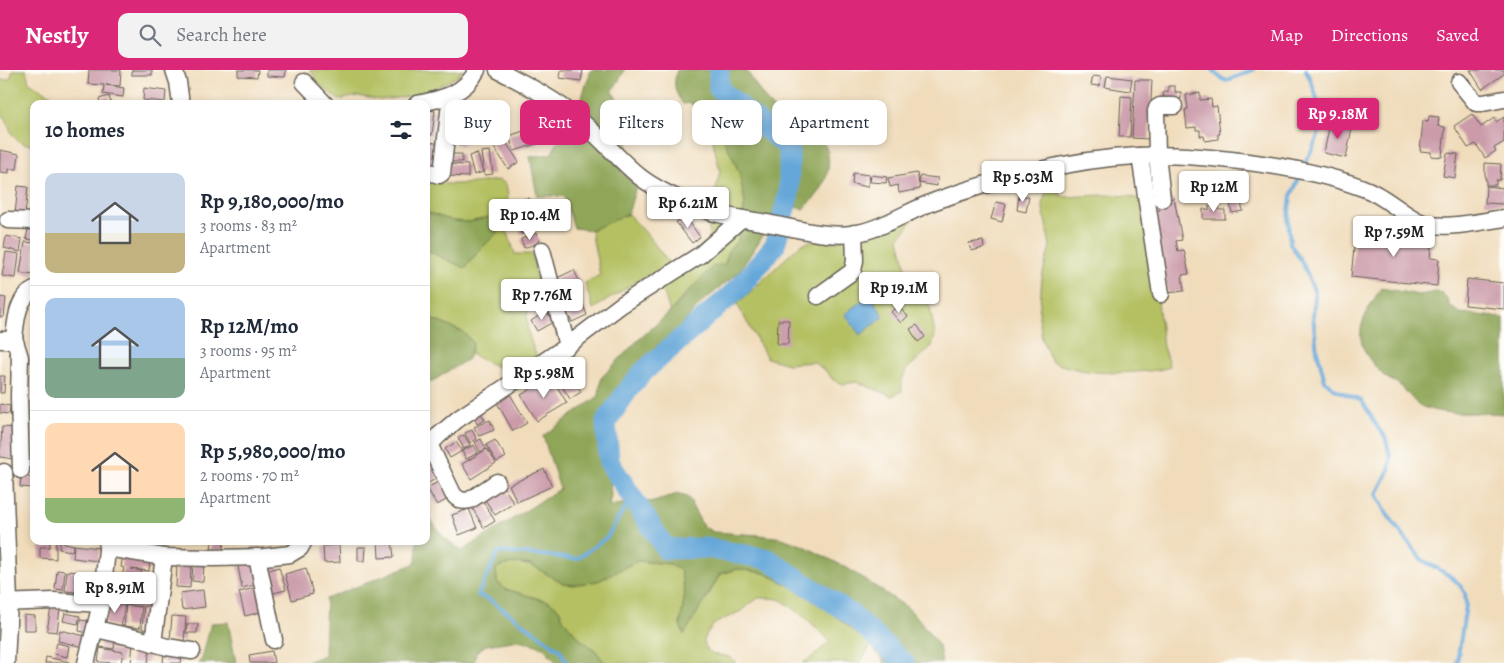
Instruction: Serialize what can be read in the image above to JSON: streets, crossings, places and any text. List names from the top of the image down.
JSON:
{
  "page": {
    "header": "Nestly",
    "search": "Search here",
    "nav": ["Map", "Directions", "Saved"],
    "price": [
      "Rp 9.18M",
      "Rp 5.03M",
      "Rp 12M",
      "Rp 6.21M",
      "Rp 10.4M",
      "Rp 7.59M",
      "Rp 19.1M",
      "Rp 7.76M",
      "Rp 5.98M",
      "Rp 8.91M"
    ],
    "chip": [
      "Buy",
      "Rent",
      "Filters",
      "New",
      "Apartment"
    ],
    "heading": "10 homes",
    "list": [
      {
        "name": "Rp 9,180,000/mo",
        "note": "3 rooms · 83 m² · Apartment"
      },
      {
        "name": "Rp 12M/mo",
        "note": "3 rooms · 95 m² · Apartment"
      },
      {
        "name": "Rp 5,980,000/mo",
        "note": "2 rooms · 70 m² · Apartment"
      }
    ]
  }
}
